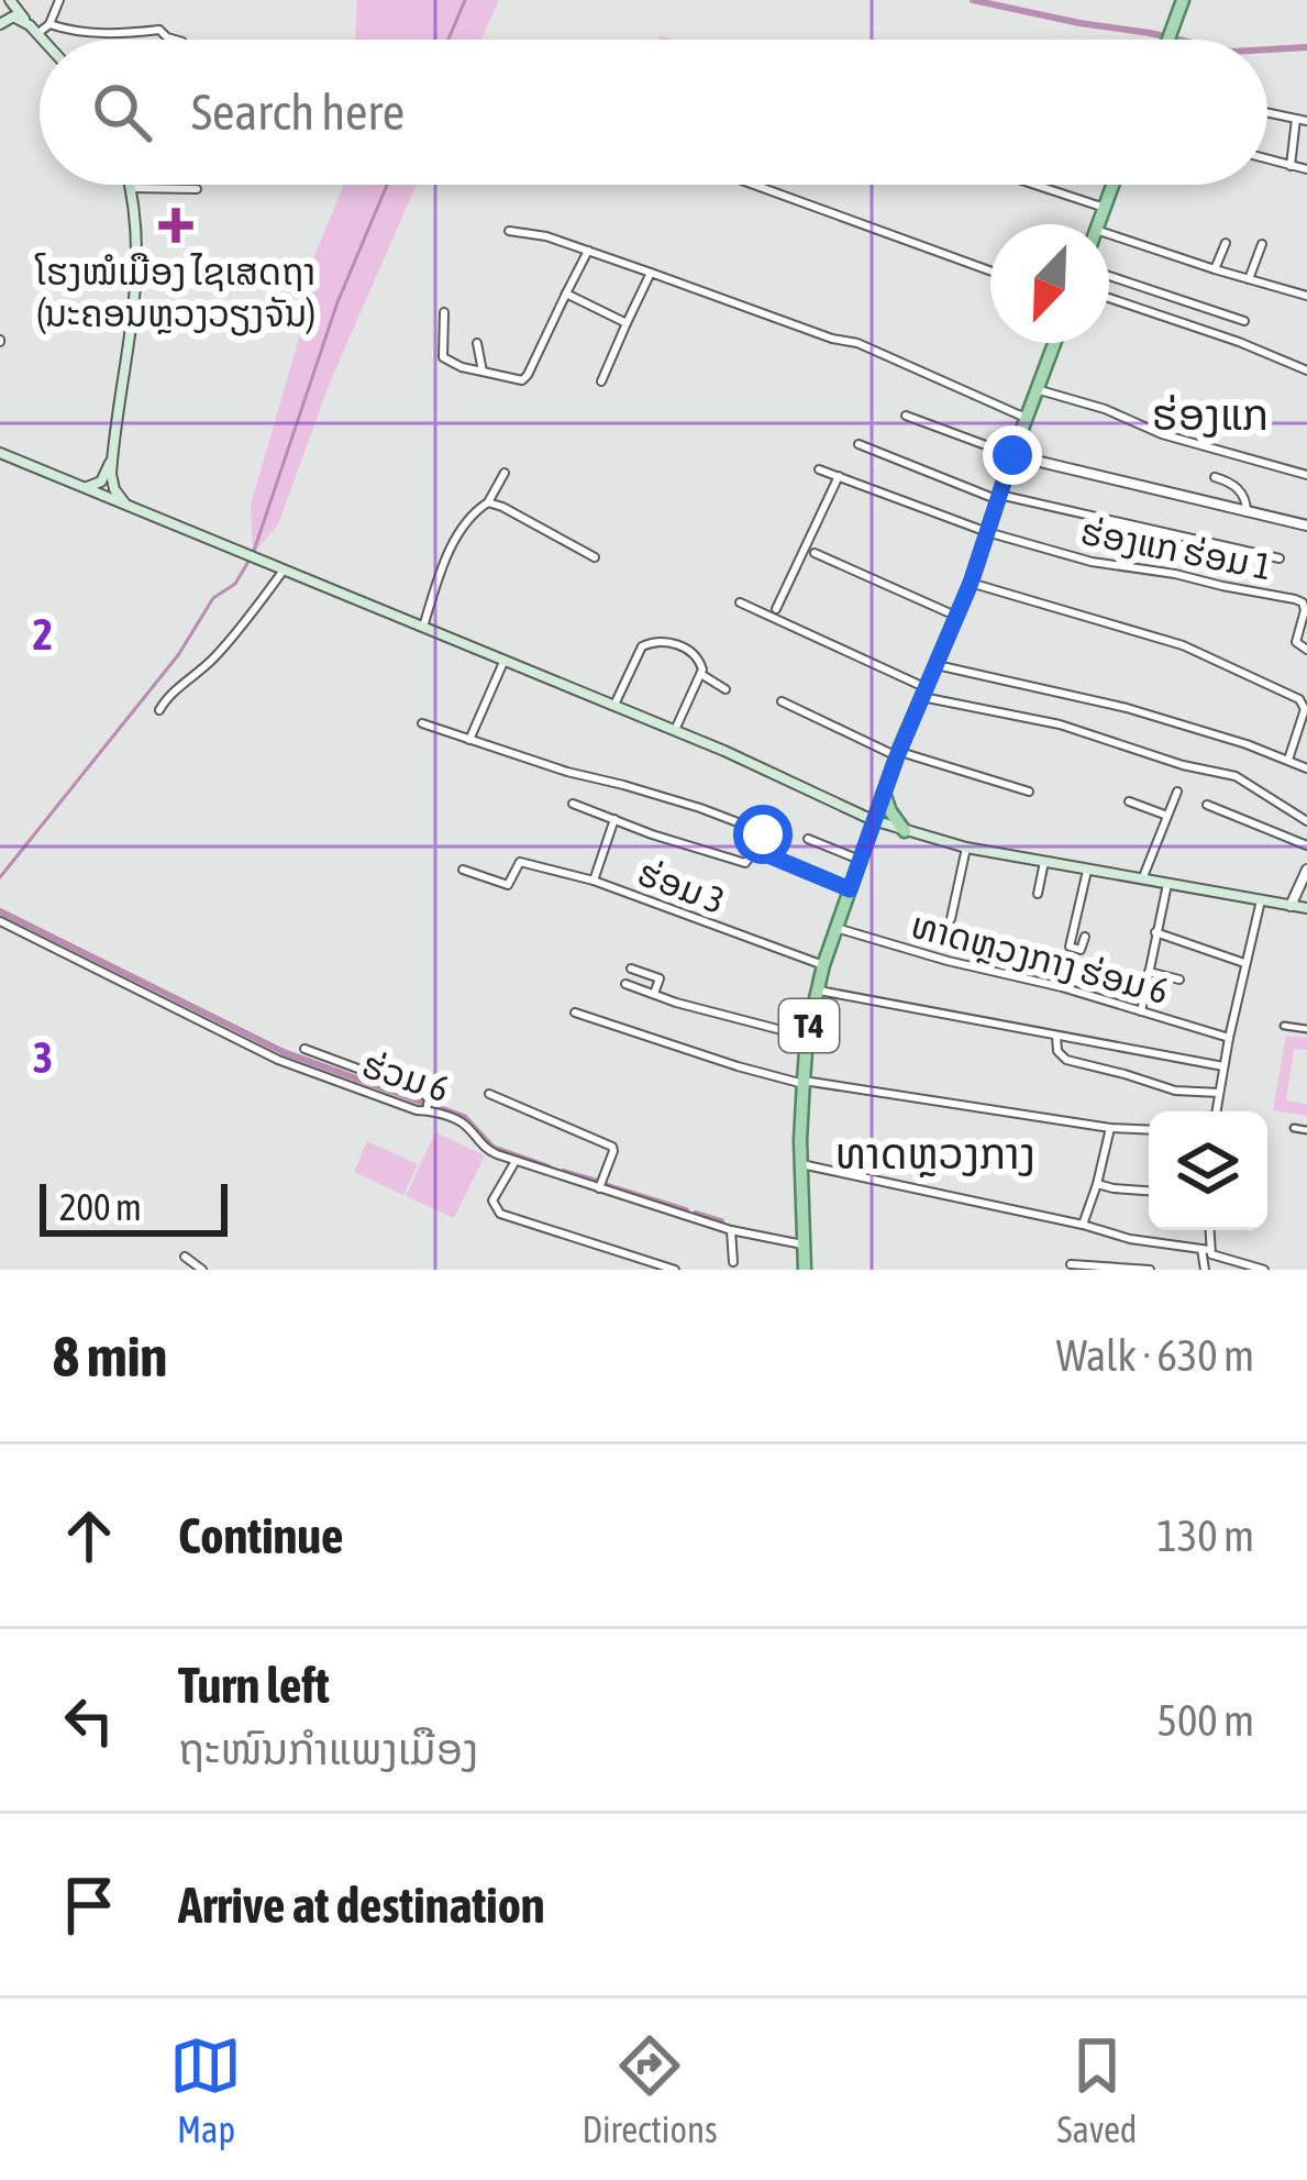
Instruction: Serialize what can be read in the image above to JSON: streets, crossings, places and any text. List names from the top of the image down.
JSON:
{
  "streets": {
    "main road": ["T4"],
    "street": [
      "ຮ່ອງແກ ຮ່ອມ 1",
      "ຮ່ອມ 3",
      "ທາດຫຼວງກາງ ຮ່ອມ 6",
      "ຮ່ວມ 6"
    ]
  },
  "crossings": [
    ["ຮ່ອງແກ ຮ່ອມ 1", "T4"],
    ["ຮ່ອມ 3", "T4"],
    ["ທາດຫຼວງກາງ ຮ່ອມ 6", "T4"],
    ["T4", "ຮ່ວມ 6"]
  ],
  "districts": ["ຮ່ອງແກ", "ທາດຫຼວງກາງ"],
  "places": {
    "health": ["ໂຮງໝໍເມືອງ ໄຊເສດຖາ (ນະຄອນຫຼວງວຽງຈັນ)"]
  },
  "scale_bar": "200 m",
  "north": "bottom left",
  "page": {
    "search": "Search here",
    "scale": "200 m",
    "heading": ["8 min", "Walk · 630 m"],
    "list": [
      ["Continue", "130 m"],
      ["Turn left", "ຖະໜົນກຳແພງເມືອງ", "500 m"],
      "Arrive at destination"
    ],
    "nav": ["Map", "Directions", "Saved"]
  },
  "grid": {
    "rows": ["2", "3"]
  }
}
